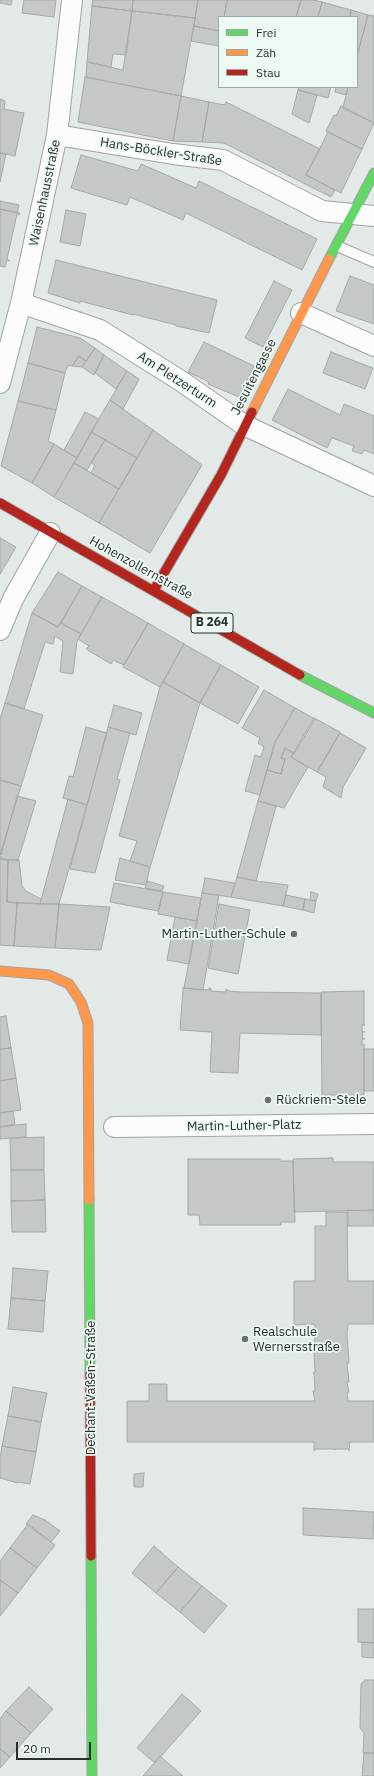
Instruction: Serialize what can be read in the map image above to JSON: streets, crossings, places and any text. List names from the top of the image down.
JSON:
{
  "streets": {
    "street": [
      "Hans-Böckler-Straße",
      "Waisenhausstraße",
      "Jesuitengasse",
      "Am Pletzerturm",
      "Hohenzollernstraße",
      "B 264",
      "Martin-Luther-Platz",
      "Dechant-Vaßen-Straße"
    ]
  },
  "crossings": [
    ["Hans-Böckler-Straße", "Waisenhausstraße"],
    ["Hans-Böckler-Straße", "Jesuitengasse"],
    ["Waisenhausstraße", "Am Pletzerturm"],
    ["Jesuitengasse", "Am Pletzerturm"],
    ["Jesuitengasse", "Hohenzollernstraße"]
  ],
  "places": ["Martin-Luther-Schule", "Rückriem-Stele", "Realschule Wernersstraße"],
  "legend": ["Frei", "Zäh", "Stau"],
  "scale_bar": "20 m"
}
